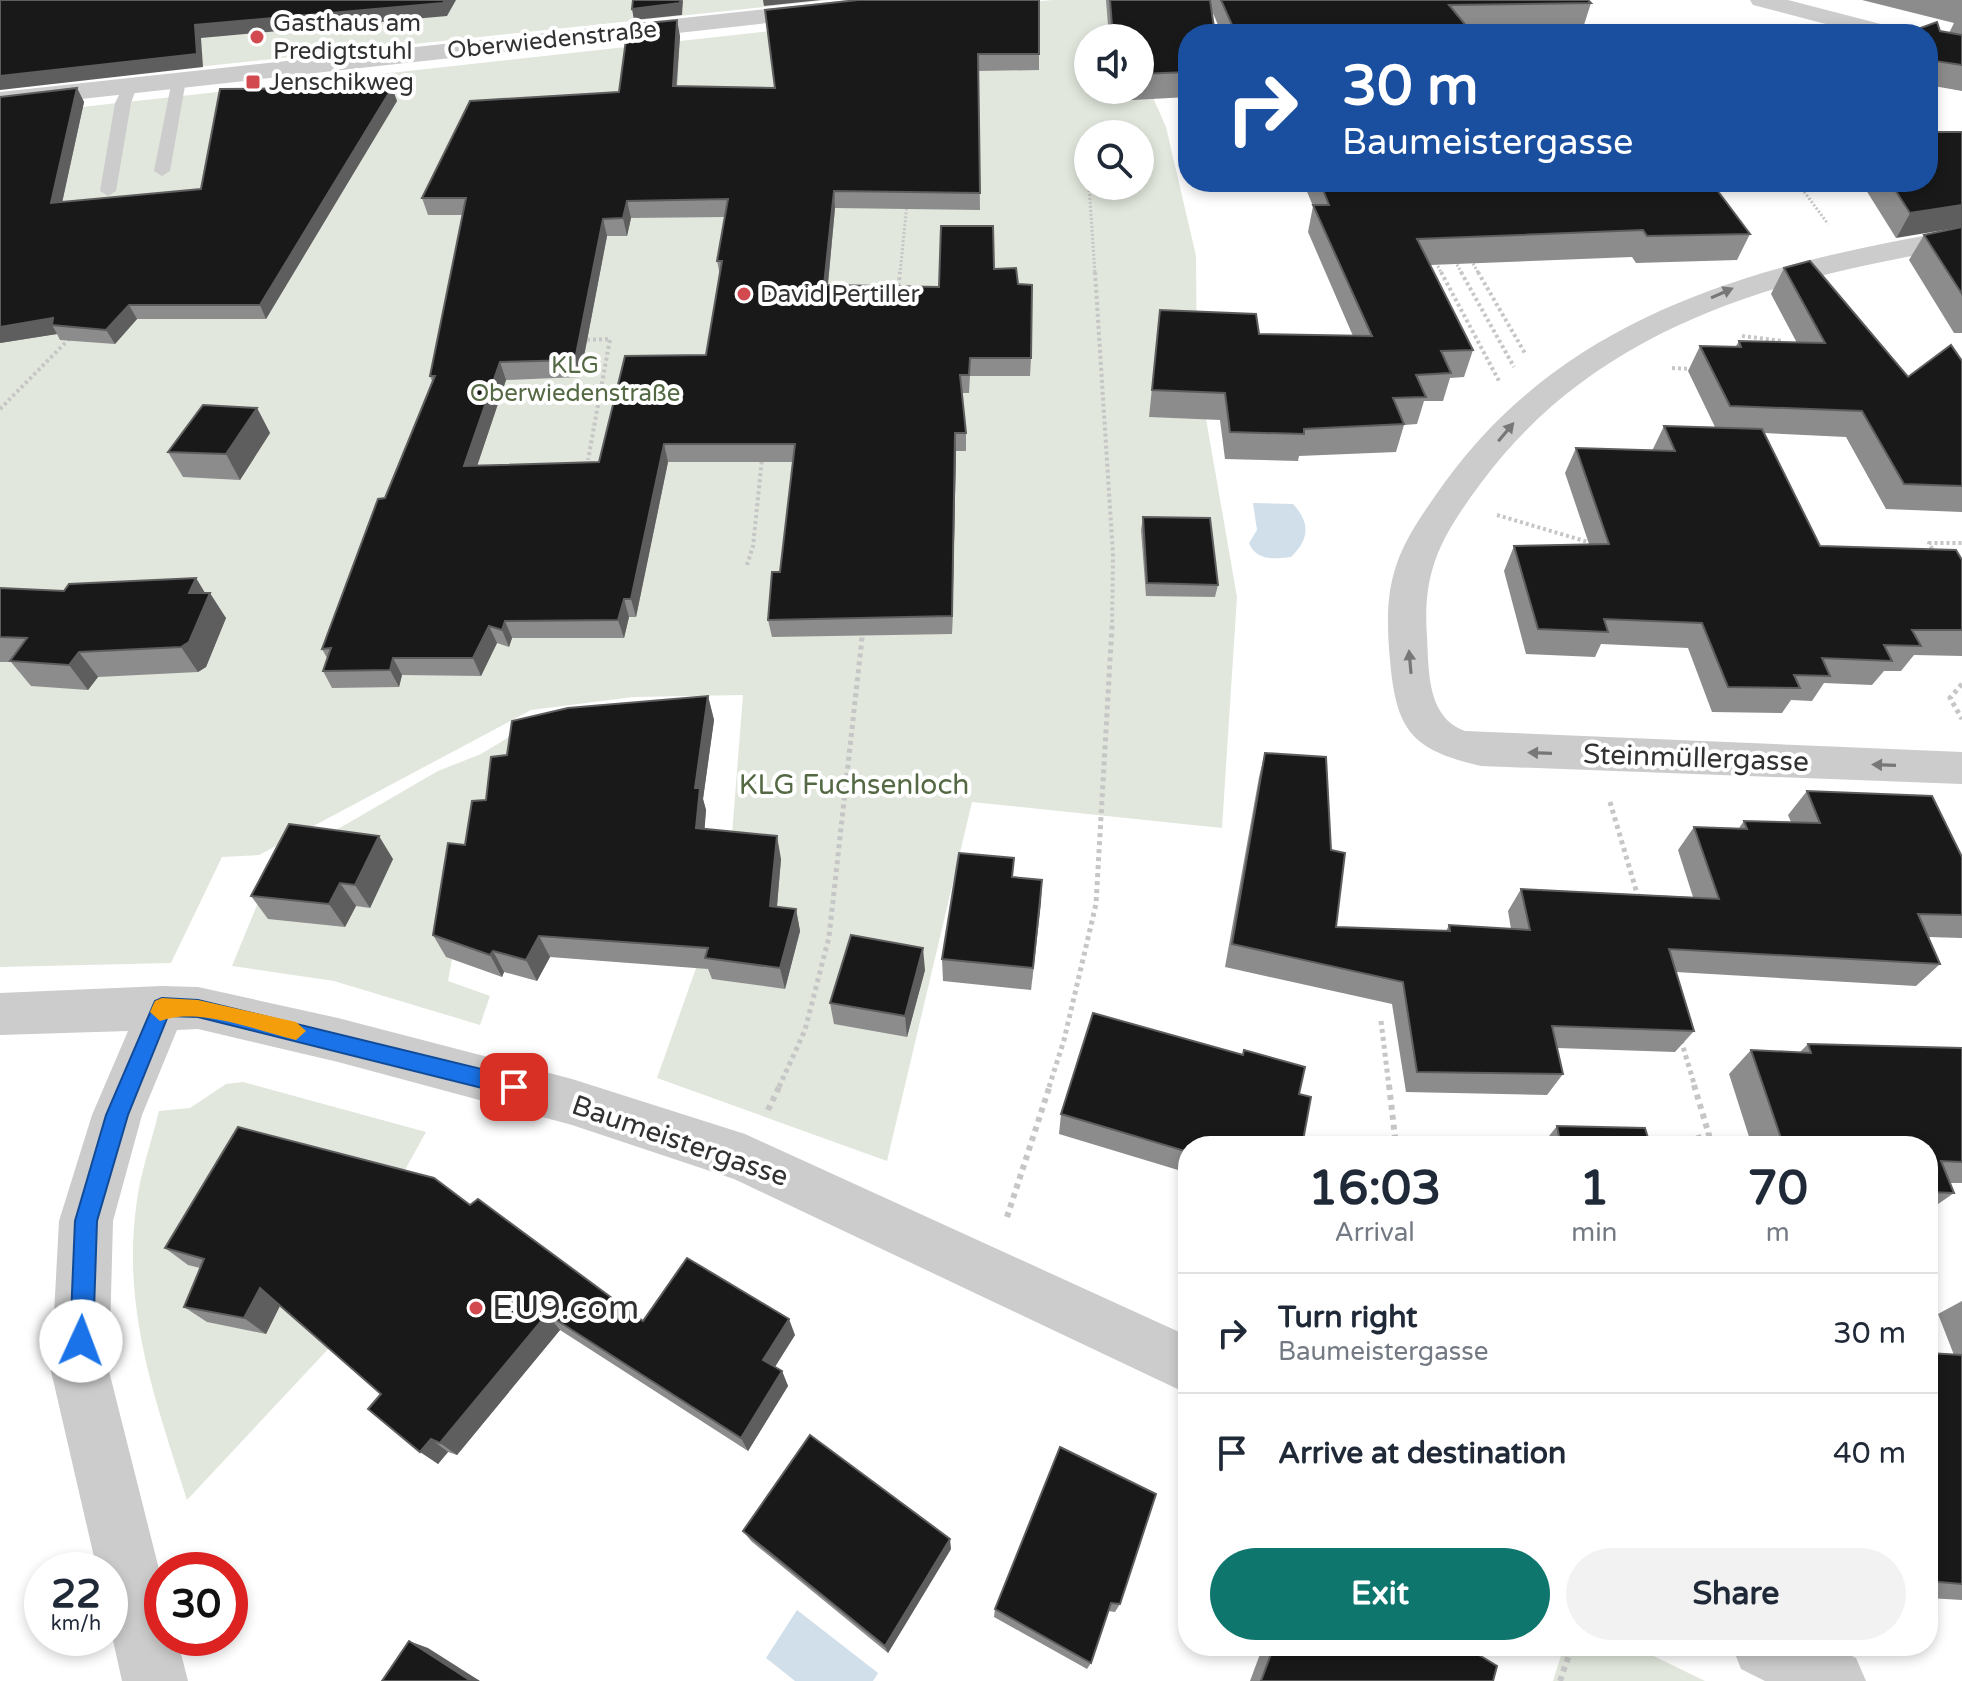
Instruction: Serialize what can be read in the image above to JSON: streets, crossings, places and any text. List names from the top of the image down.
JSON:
{
  "streets": {
    "street": ["Oberwiedenstraße", "Steinmüllergasse", "Baumeistergasse"]
  },
  "parks": ["KLG Oberwiedenstraße", "KLG Fuchsenloch"],
  "places": {
    "other": ["Gasthaus am Predigtstuhl", "David Pertiller", "EU9.com"],
    "transit": ["Jenschikweg"]
  },
  "page": {
    "turn": ["30 m", "Baumeistergasse"],
    "eta": [
      "16:03",
      "Arrival",
      "1",
      "min",
      "70",
      "m"
    ],
    "list": [
      {
        "name": "Turn right",
        "note": "Baumeistergasse",
        "value": "30 m"
      },
      {
        "name": "Arrive at destination",
        "value": "40 m"
      }
    ],
    "buttons": ["Exit", "Share"],
    "speed": "22 km/h",
    "limit": "30"
  }
}
